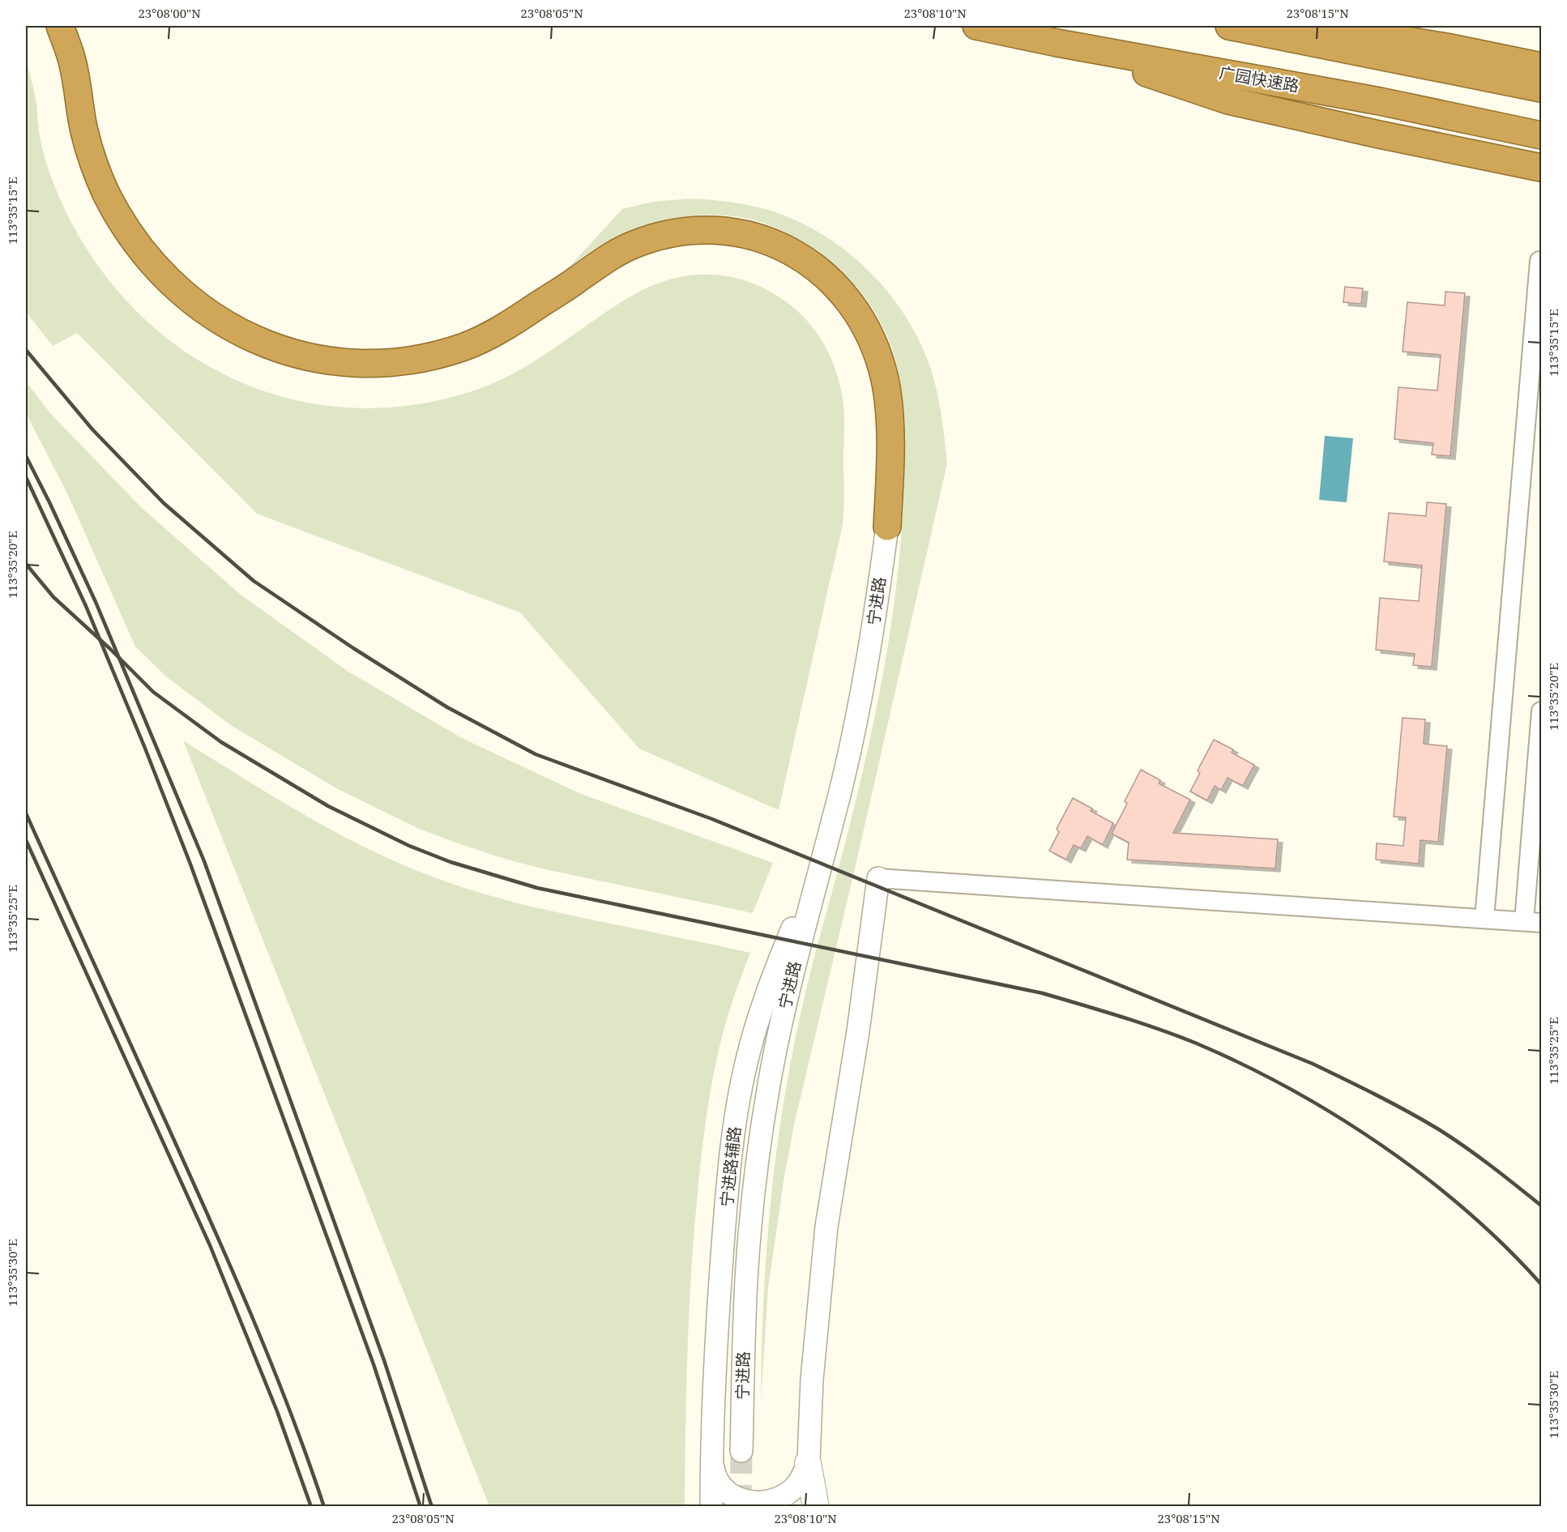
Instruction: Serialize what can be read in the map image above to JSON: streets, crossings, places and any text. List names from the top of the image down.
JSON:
{
  "streets": {
    "highway": ["广园快速路"],
    "street": ["宁进路", "宁进路辅路"]
  },
  "crossings": [
    ["宁进路", "宁进路辅路"]
  ],
  "coordinates": [
    "23°08'00\"N",
    "23°08'05\"N",
    "23°08'10\"N",
    "23°08'15\"N",
    "113°35'15\"E",
    "113°35'20\"E",
    "113°35'25\"E",
    "113°35'30\"E"
  ]
}
